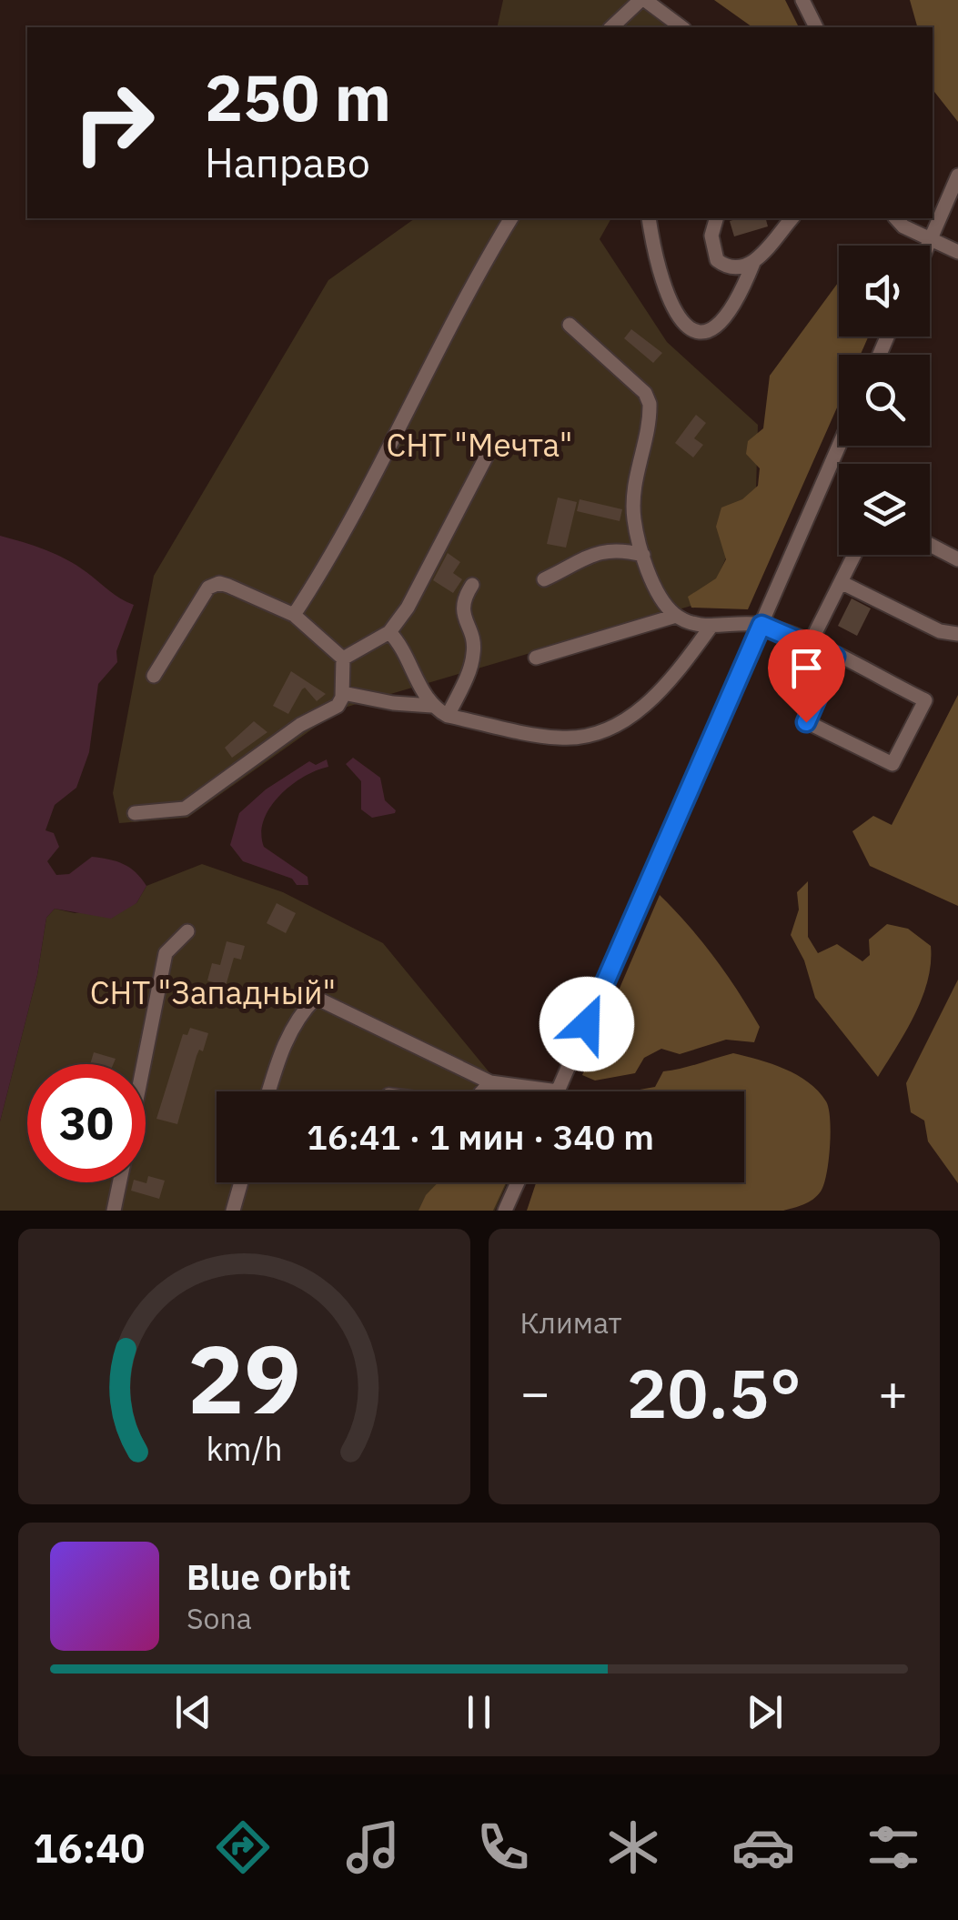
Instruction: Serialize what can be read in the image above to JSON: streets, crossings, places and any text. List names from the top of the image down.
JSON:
{
  "parks": ["СНТ \"Мечта\"", "СНТ \"Западный\""],
  "page": {
    "turn": ["250 m", "Направо"],
    "limit": "30",
    "trip": "16:41 · 1 мин · 340 m",
    "tile": "Климат",
    "heat": ["−", "20.5°", "+"],
    "song": ["Blue Orbit", "Sona"],
    "tabs": "16:40",
    "gauge": ["29", "km/h"]
  }
}
